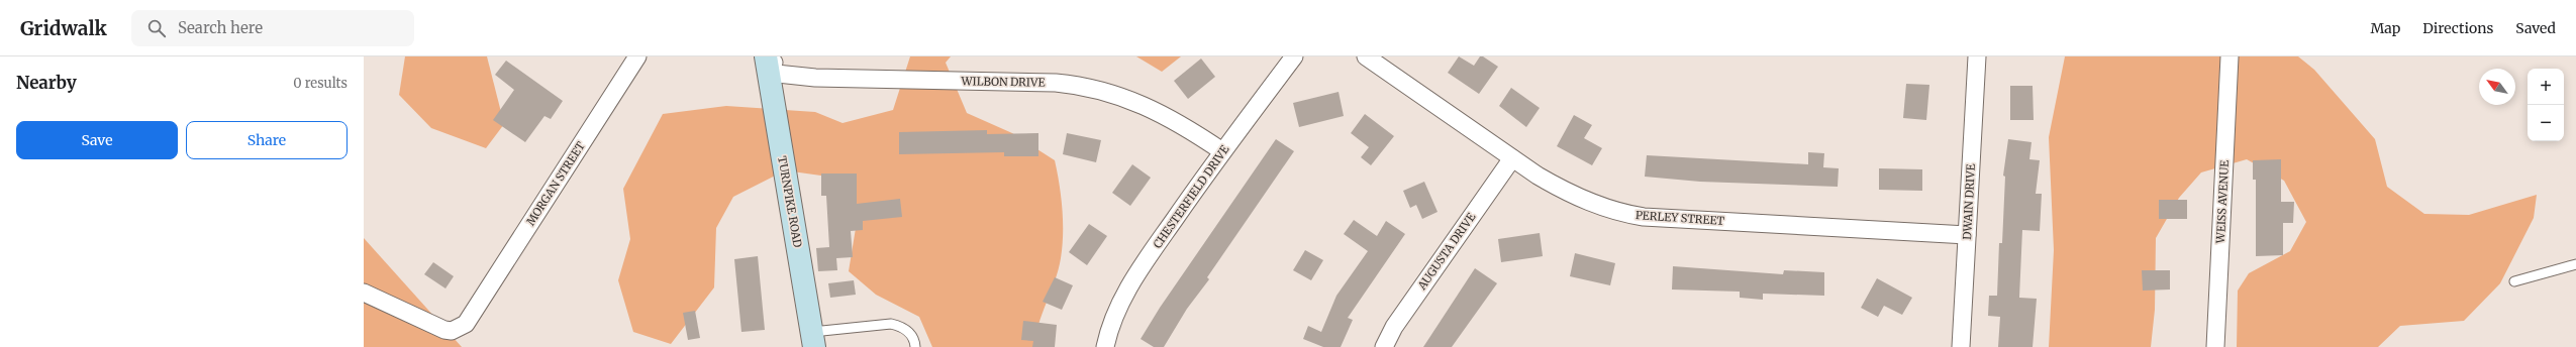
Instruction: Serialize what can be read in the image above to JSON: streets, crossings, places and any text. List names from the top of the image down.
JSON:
{
  "streets": {
    "street": [
      "WILBON DRIVE",
      "MORGAN STREET",
      "CHESTERFIELD DRIVE",
      "TURNPIKE ROAD",
      "DWAIN DRIVE",
      "WEISS AVENUE",
      "PERLEY STREET",
      "AUGUSTA DRIVE"
    ]
  },
  "crossings": [
    ["WILBON DRIVE", "CHESTERFIELD DRIVE"],
    ["WILBON DRIVE", "TURNPIKE ROAD"],
    ["DWAIN DRIVE", "PERLEY STREET"],
    ["PERLEY STREET", "AUGUSTA DRIVE"]
  ],
  "north": "top left",
  "page": {
    "header": "Gridwalk",
    "search": "Search here",
    "nav": ["Map", "Directions", "Saved"],
    "heading": ["Nearby", "0 results"],
    "map_buttons": ["+", "−"],
    "buttons": ["Save", "Share"]
  }
}
